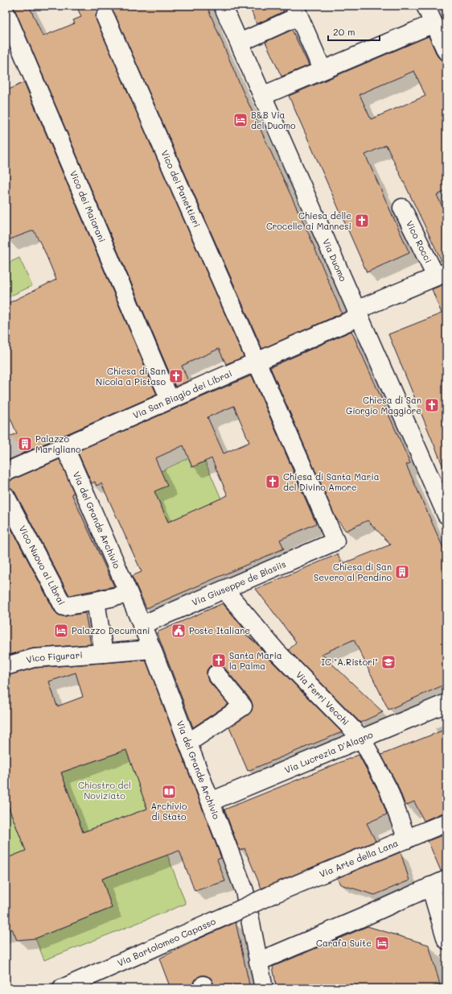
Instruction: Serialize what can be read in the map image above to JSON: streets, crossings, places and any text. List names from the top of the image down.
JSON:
{
  "streets": {
    "street": [
      "Vico dei Panettieri",
      "Vico dei Maiorani",
      "Vico Rocci",
      "Via Duomo",
      "Via San Biagio dei Librai",
      "Via del Grande Archivio",
      "Vico Nuovo ai Librai",
      "Via Giuseppe de Blasiis",
      "Vico Figurari",
      "Via Ferri Vecchi",
      "Via Lucrezia D'Alagno",
      "Via Arte della Lana",
      "Via Bartolomeo Capasso"
    ]
  },
  "crossings": [
    ["Vico dei Panettieri", "Via San Biagio dei Librai"],
    ["Vico dei Panettieri", "Via Giuseppe de Blasiis"],
    ["Vico dei Maiorani", "Via San Biagio dei Librai"],
    ["Vico Rocci", "Via San Biagio dei Librai"],
    ["Via Duomo", "Via San Biagio dei Librai"],
    ["Via San Biagio dei Librai", "Via del Grande Archivio"],
    ["Via del Grande Archivio", "Via Giuseppe de Blasiis"],
    ["Via del Grande Archivio", "Vico Figurari"],
    ["Via del Grande Archivio", "Via Lucrezia D'Alagno"],
    ["Via Giuseppe de Blasiis", "Via Ferri Vecchi"],
    ["Via Ferri Vecchi", "Via Lucrezia D'Alagno"],
    ["Via Ferri Vecchi", "Via Arte della Lana"],
    ["Via Arte della Lana", "Via Bartolomeo Capasso"]
  ],
  "parks": ["Chiostro del Noviziato"],
  "places": {
    "hotel": ["B&B Via del Duomo", "Palazzo Decumani", "Carafa Suite"],
    "church": [
      "Chiesa delle Crocelle ai Mannesi",
      "Chiesa di San Nicola a Pistaso",
      "Chiesa di San Giorgio Maggiore",
      "Chiesa di Santa Maria del Divino Amore",
      "Santa Maria la Palma"
    ],
    "building": ["Palazzo Marigliano", "Chiesa di San Severo al Pendino"],
    "public building": ["Poste Italiane"],
    "school or university": ["IC \"A.Ristori\""],
    "library": ["Archivio di Stato"]
  },
  "scale_bar": "20 m"
}
